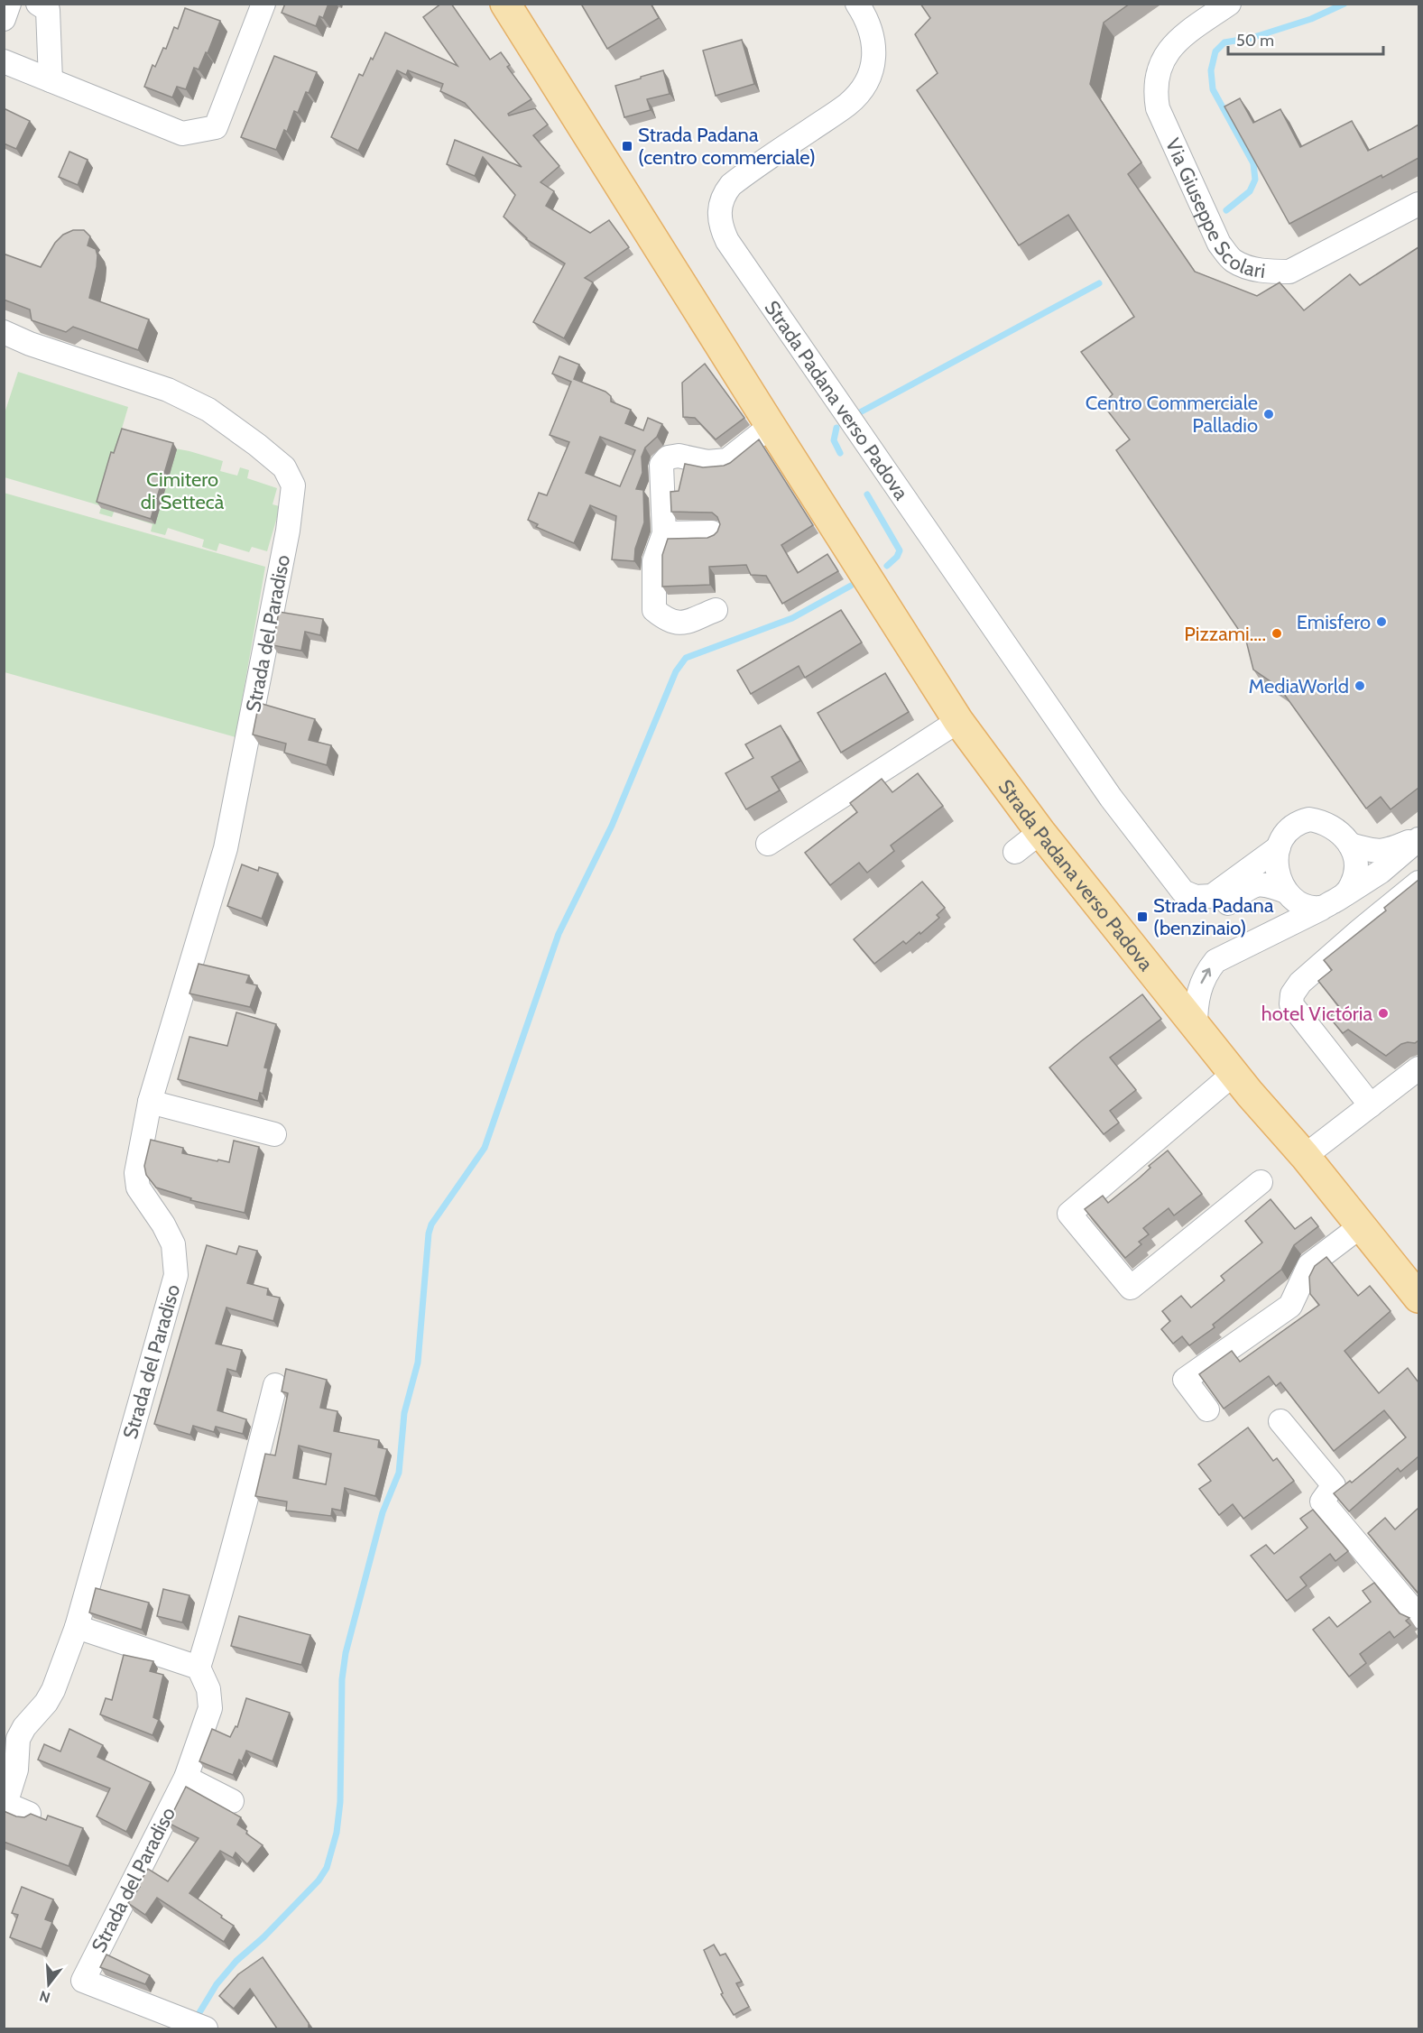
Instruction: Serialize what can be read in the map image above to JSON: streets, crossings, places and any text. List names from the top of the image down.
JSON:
{
  "streets": {
    "main road": ["Strada Padana verso Padova"],
    "street": ["Via Giuseppe Scolari", "Strada del Paradiso"]
  },
  "parks": ["Cimitero di Settecà"],
  "places": {
    "transit": ["Strada Padana (centro commerciale)", "Strada Padana (benzinaio)"],
    "other": [
      "Centro Commerciale Palladio",
      "Emisfero",
      "Pizzami....",
      "MediaWorld",
      "hotel Victória"
    ]
  },
  "scale_bar": "50 m",
  "north": "bottom"
}
